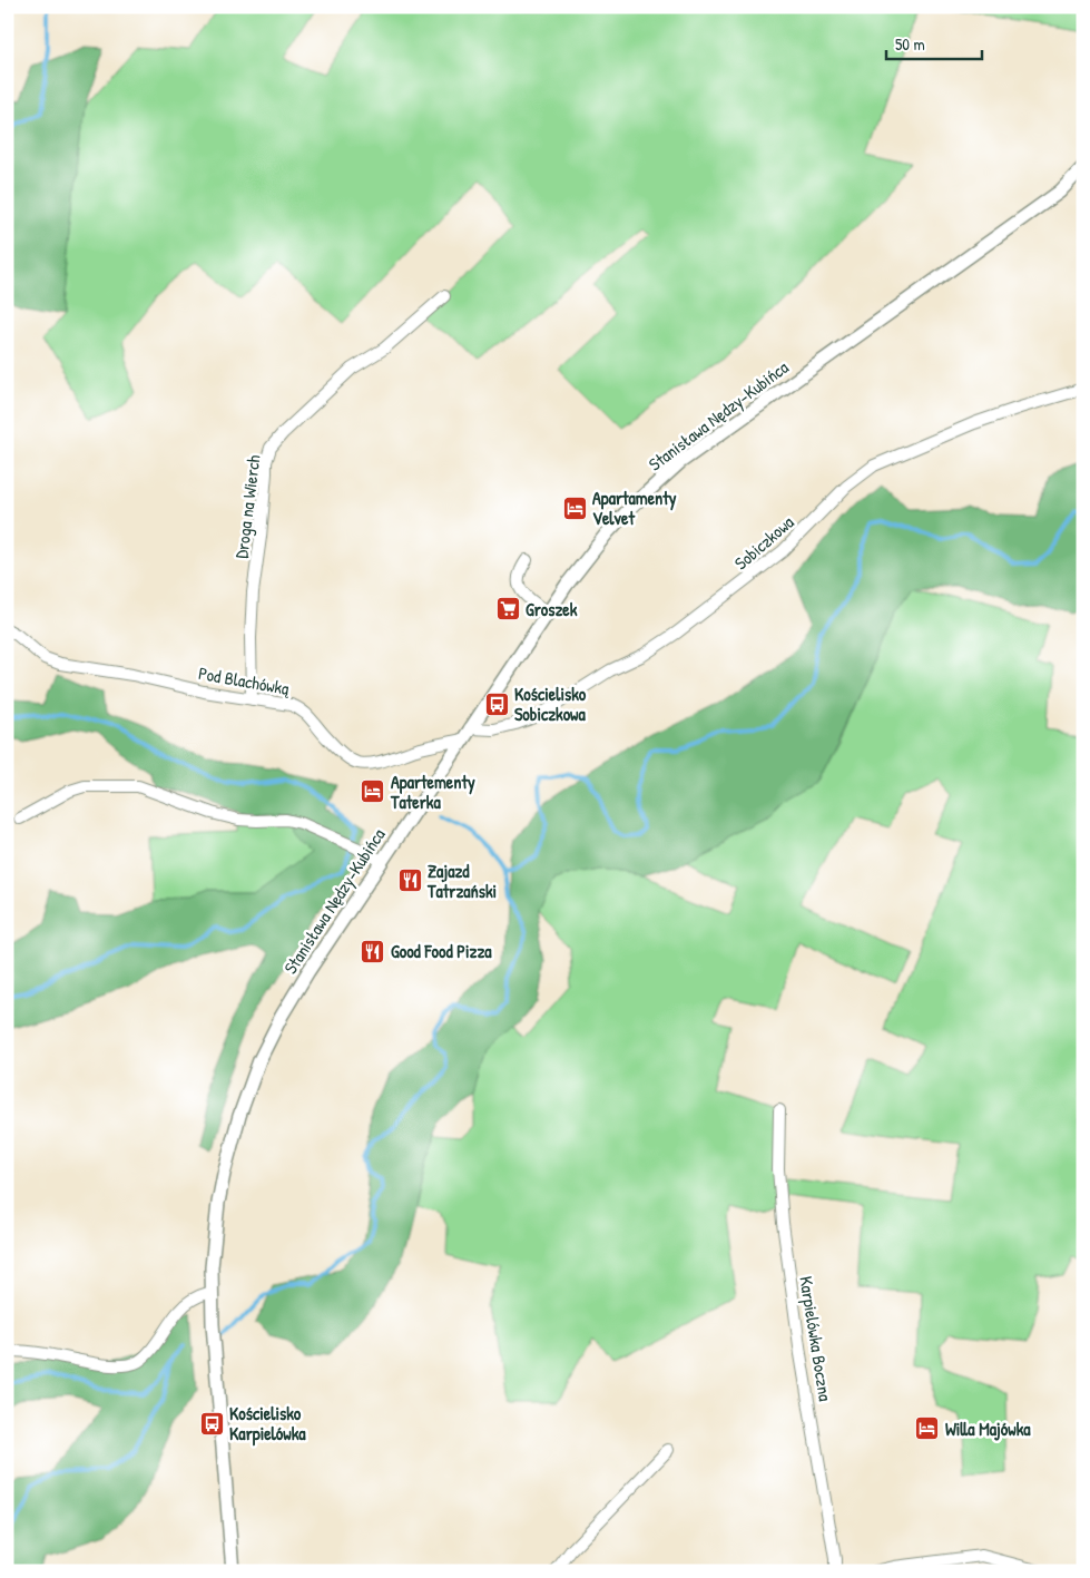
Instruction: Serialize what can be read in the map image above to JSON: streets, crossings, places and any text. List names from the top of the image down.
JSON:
{
  "streets": {
    "street": [
      "Stanisława Nędzy-Kubińca",
      "Droga na Wierch",
      "Sobiczkowa",
      "Pod Blachówką",
      "Karpielówka Boczna"
    ]
  },
  "crossings": [
    ["Stanisława Nędzy-Kubińca", "Sobiczkowa"],
    ["Stanisława Nędzy-Kubińca", "Pod Blachówką"],
    ["Droga na Wierch", "Pod Blachówką"]
  ],
  "places": {
    "hotel": ["Apartamenty Velvet", "Apartementy Taterka", "Willa Majówka"],
    "supermarket": ["Groszek"],
    "bus stop": ["Kościelisko Sobiczkowa", "Kościelisko Karpielówka"],
    "restaurant": ["Zajazd Tatrzański", "Good Food Pizza"]
  },
  "scale_bar": "50 m"
}
